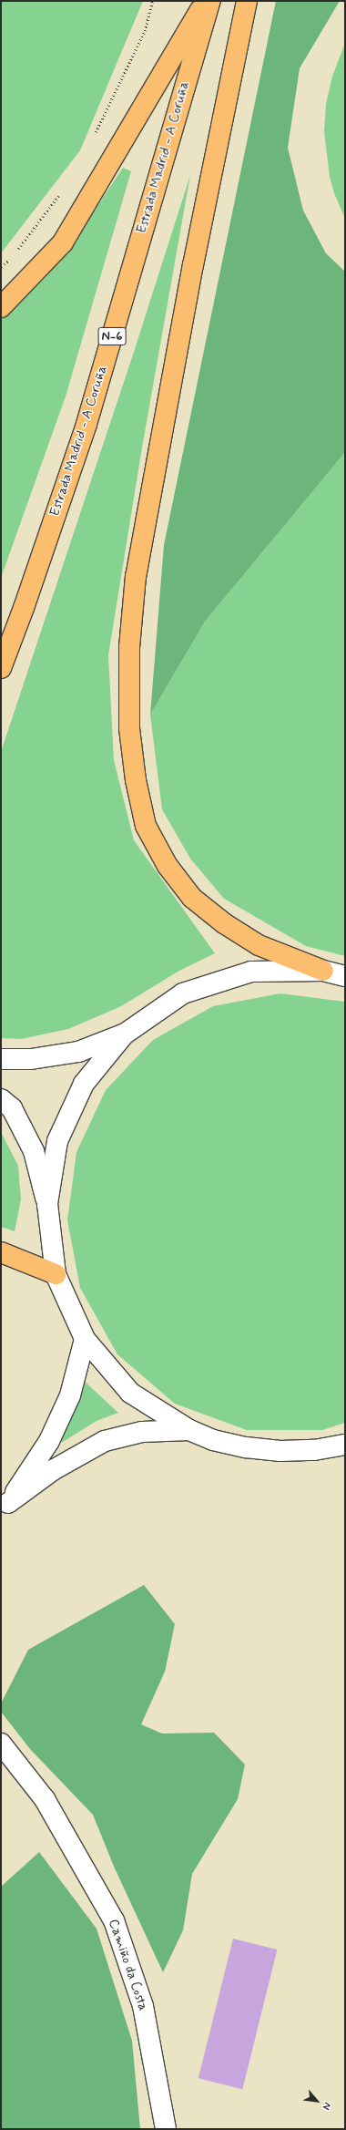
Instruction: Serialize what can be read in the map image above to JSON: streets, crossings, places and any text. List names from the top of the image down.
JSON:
{
  "streets": {
    "highway": ["Estrada Madrid - A Coruña", "N-6"],
    "street": ["Camiño da Costa"]
  },
  "north": "bottom right"
}
